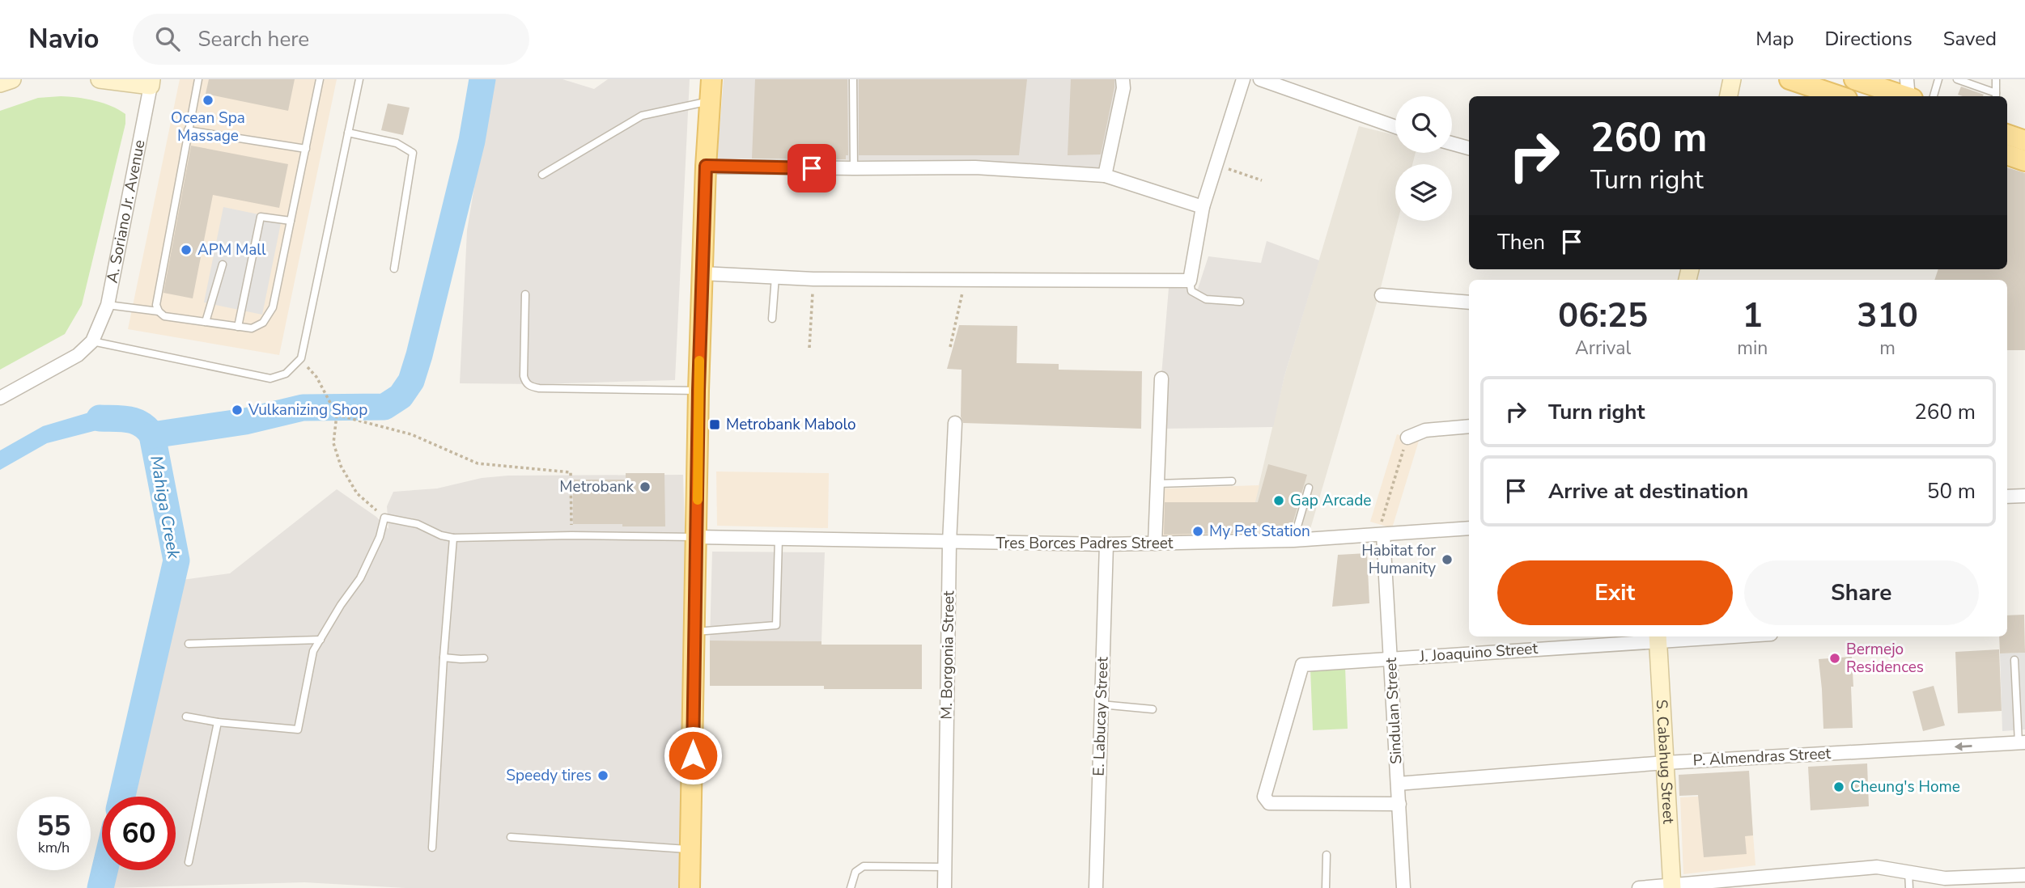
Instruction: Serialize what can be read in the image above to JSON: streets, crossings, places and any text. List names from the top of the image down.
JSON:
{
  "streets": {
    "street": [
      "A. Soriano Jr. Avenue",
      "Tres Borces Padres Street",
      "J. Joaquino Street",
      "M. Borgonia Street",
      "Sindulan Street",
      "E. Labucay Street",
      "P. Almendras Street",
      "S. Cabahug Street"
    ]
  },
  "crossings": [
    ["Tres Borces Padres Street", "M. Borgonia Street"],
    ["Tres Borces Padres Street", "Sindulan Street"],
    ["Tres Borces Padres Street", "E. Labucay Street"],
    ["J. Joaquino Street", "Sindulan Street"],
    ["J. Joaquino Street", "S. Cabahug Street"],
    ["Sindulan Street", "P. Almendras Street"],
    ["P. Almendras Street", "S. Cabahug Street"]
  ],
  "one_way": ["P. Almendras Street"],
  "water": ["Mahiga Creek"],
  "places": {
    "other": [
      "Ocean Spa Massage",
      "APM Mall",
      "Vulkanizing Shop",
      "Metrobank",
      "Gap Arcade",
      "My Pet Station",
      "Habitat for Humanity",
      "Bermejo Residences",
      "Speedy tires",
      "Cheung's Home"
    ],
    "transit": ["Metrobank Mabolo"]
  },
  "page": {
    "header": "Navio",
    "search": "Search here",
    "nav": ["Map", "Directions", "Saved"],
    "turn": ["260 m", "Turn right"],
    "then": "Then",
    "eta": [
      "06:25",
      "Arrival",
      "1",
      "min",
      "310",
      "m"
    ],
    "list": [
      {
        "name": "Turn right",
        "value": "260 m"
      },
      {
        "name": "Arrive at destination",
        "value": "50 m"
      }
    ],
    "buttons": ["Exit", "Share"],
    "speed": "55 km/h",
    "limit": "60"
  }
}
